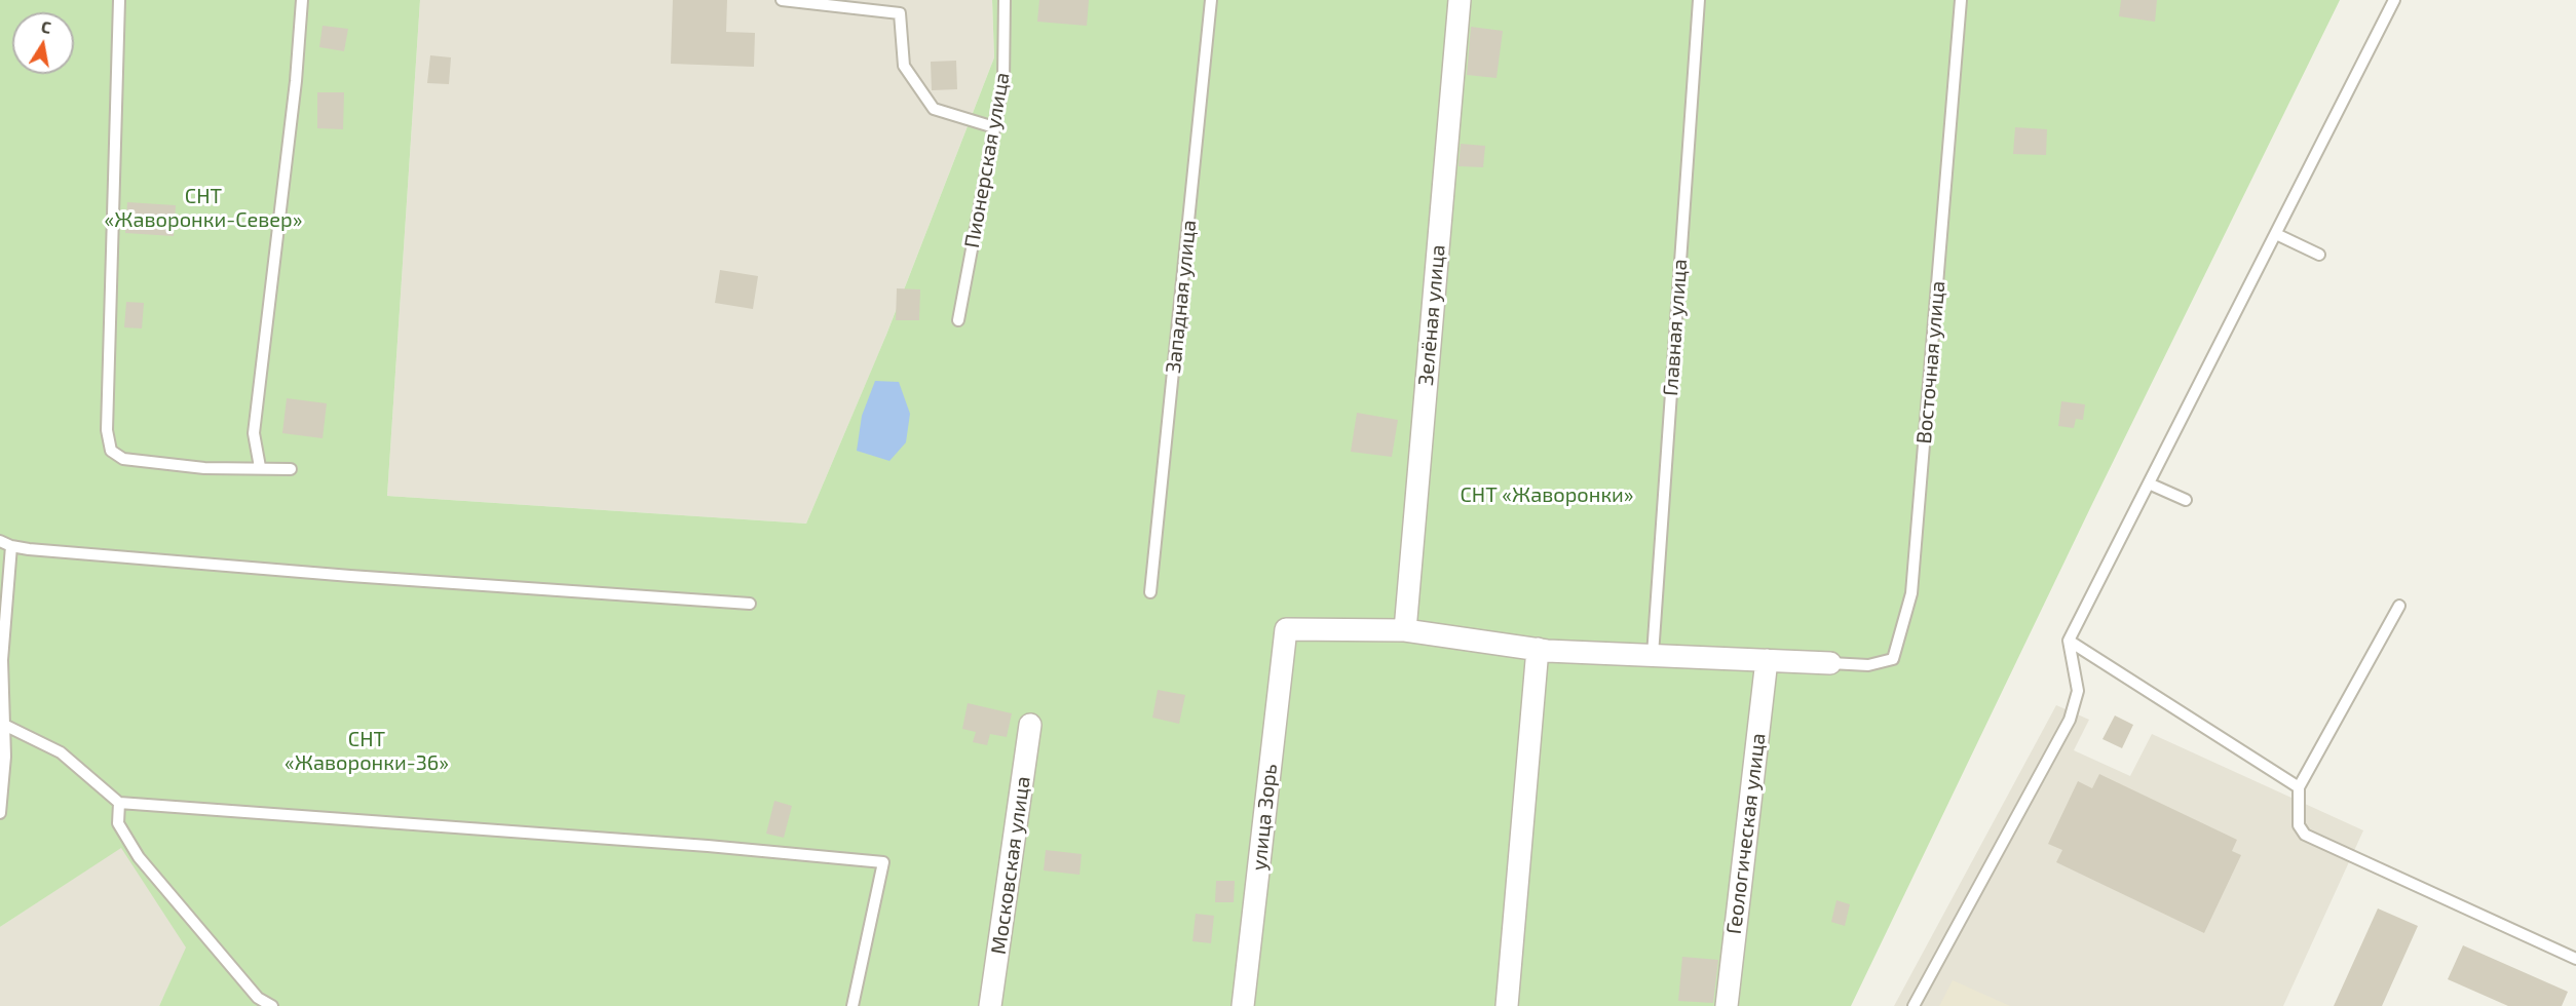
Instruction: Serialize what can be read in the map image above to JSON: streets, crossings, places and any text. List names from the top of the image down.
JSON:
{
  "streets": {
    "street": [
      "Зелёная улица",
      "улица Зорь",
      "Геологическая улица",
      "Московская улица"
    ],
    "lane": [
      "Пионерская улица",
      "Западная улица",
      "Главная улица",
      "Восточная улица"
    ]
  },
  "crossings": [
    ["Зелёная улица", "улица Зорь"]
  ],
  "parks": ["СНТ «Жаворонки-Север»", "СНТ «Жаворонки»", "СНТ «Жаворонки-36»"],
  "north": "top"
}
